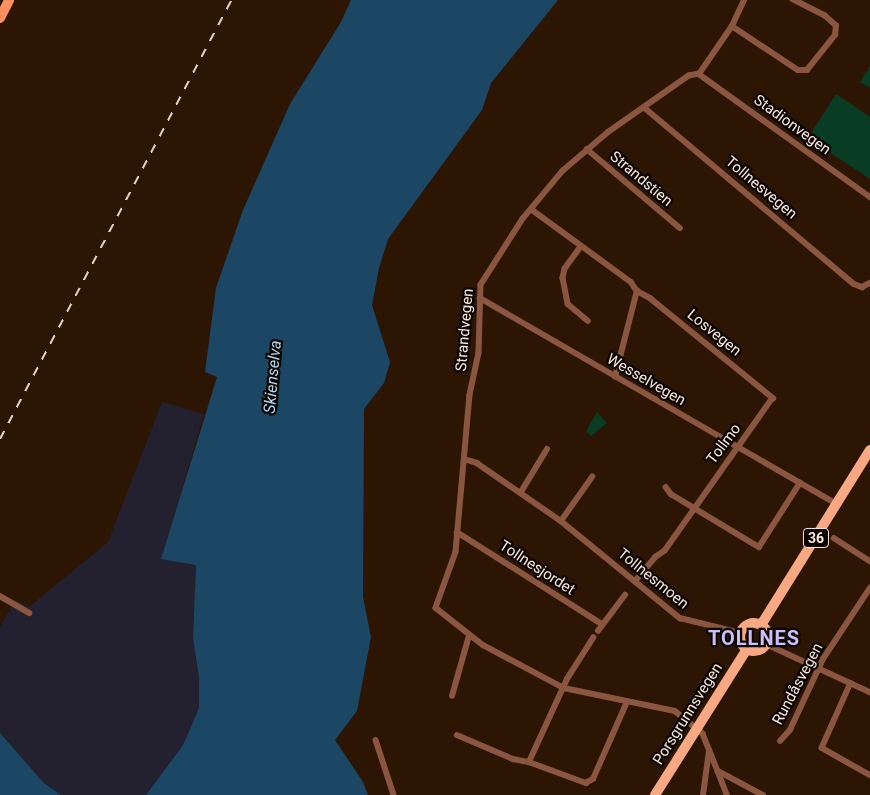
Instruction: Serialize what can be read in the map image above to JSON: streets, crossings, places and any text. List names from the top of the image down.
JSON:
{
  "streets": {
    "highway": ["36", "Porsgrunnsvegen"],
    "street": [
      "Stadionvegen",
      "Strandstien",
      "Tollnesvegen",
      "Strandvegen",
      "Losvegen",
      "Wesselvegen",
      "Tollmo",
      "Tollnesjordet",
      "Tollnesmoen",
      "Rundåsvegen"
    ]
  },
  "crossings": [
    ["Stadionvegen", "Strandvegen"],
    ["Strandstien", "Strandvegen"],
    ["Tollnesvegen", "Strandvegen"],
    ["Strandvegen", "Losvegen"],
    ["Strandvegen", "Wesselvegen"],
    ["Strandvegen", "Tollnesjordet"],
    ["Strandvegen", "Tollnesmoen"],
    ["Strandvegen", "Porsgrunnsvegen"],
    ["Losvegen", "Tollmo"],
    ["Wesselvegen", "Tollmo"],
    ["Wesselvegen", "36"],
    ["Tollmo", "Tollnesmoen"],
    ["36", "Tollnesmoen"],
    ["36", "Porsgrunnsvegen"],
    ["Tollnesmoen", "Porsgrunnsvegen"]
  ],
  "districts": ["TOLLNES"],
  "water": ["Skienselva"]
}
